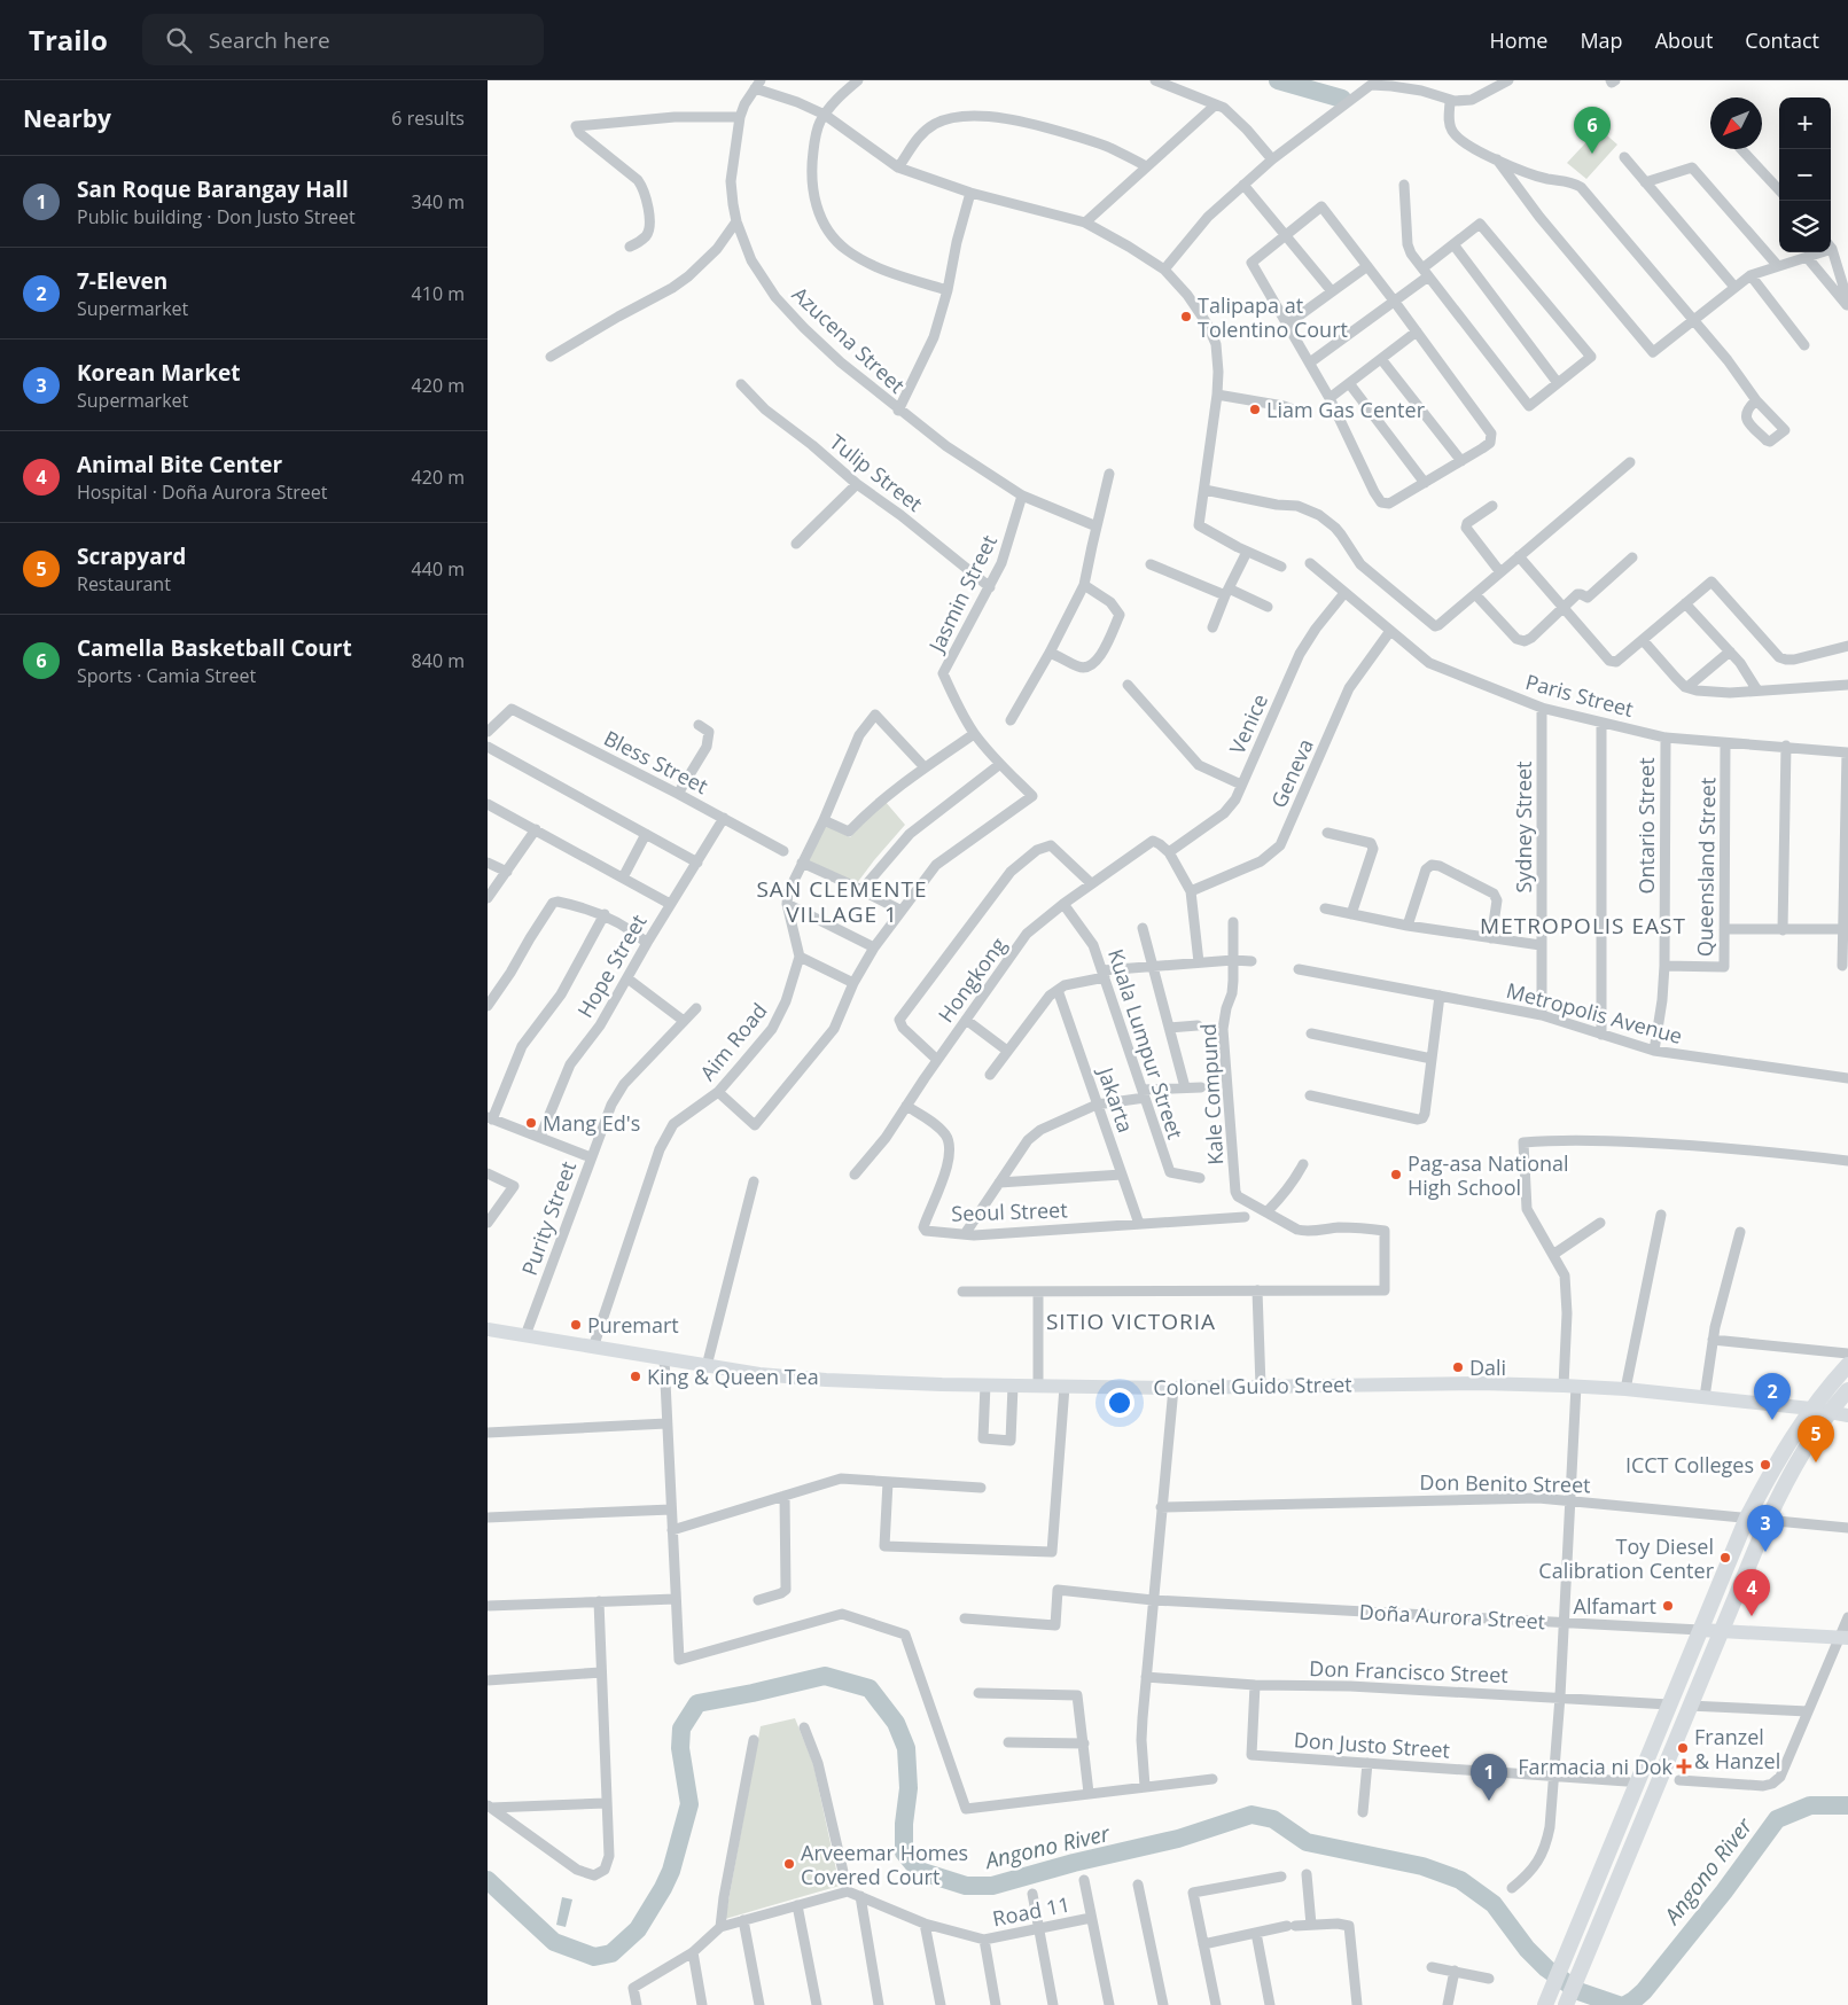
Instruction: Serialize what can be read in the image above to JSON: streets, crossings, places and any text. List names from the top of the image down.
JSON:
{
  "streets": {
    "street": [
      "Azucena Street",
      "Tulip Street",
      "Jasmin Street",
      "Paris Street",
      "Venice",
      "Bless Street",
      "Geneva",
      "Ontario Street",
      "Sydney Street",
      "Queensland Street",
      "Hope Street",
      "Hongkong",
      "Metropolis Avenue",
      "Aim Road",
      "Kuala Lumpur Street",
      "Kale Compund",
      "Jakarta",
      "Seoul Street",
      "Purity Street",
      "Colonel Guido Street",
      "Don Benito Street",
      "Doña Aurora Street",
      "Don Francisco Street",
      "Don Justo Street",
      "Road 11"
    ]
  },
  "crossings": [
    ["Azucena Street", "Jasmin Street"],
    ["Tulip Street", "Jasmin Street"],
    ["Paris Street", "Venice"],
    ["Paris Street", "Geneva"],
    ["Paris Street", "Ontario Street"],
    ["Paris Street", "Sydney Street"],
    ["Paris Street", "Queensland Street"],
    ["Venice", "Hongkong"],
    ["Bless Street", "Hope Street"],
    ["Ontario Street", "Queensland Street"],
    ["Ontario Street", "Metropolis Avenue"],
    ["Sydney Street", "Metropolis Avenue"],
    ["Hongkong", "Kuala Lumpur Street"],
    ["Hongkong", "Seoul Street"],
    ["Aim Road", "Colonel Guido Street"],
    ["Jakarta", "Seoul Street"],
    ["Purity Street", "Colonel Guido Street"],
    ["Don Francisco Street", "Don Justo Street"]
  ],
  "districts": ["SAN CLEMENTE VILLAGE 1", "METROPOLIS EAST", "SITIO VICTORIA"],
  "water": ["Angono River"],
  "places": {
    "other": [
      "Talipapa at Tolentino Court",
      "Liam Gas Center",
      "Mang Ed's",
      "Pag-asa National High School",
      "Puremart",
      "Dali",
      "King & Queen Tea",
      "ICCT Colleges",
      "Toy Diesel Calibration Center",
      "Alfamart",
      "Franzel & Hanzel",
      "Arveemar Homes Covered Court"
    ],
    "health": ["Farmacia ni Dok"]
  },
  "north": "bottom left",
  "page": {
    "header": "Trailo",
    "search": "Search here",
    "nav": [
      "Home",
      "Map",
      "About",
      "Contact"
    ],
    "heading": ["Nearby", "6 results"],
    "map_buttons": ["+", "−"],
    "pins": [
      "6",
      "2",
      "5",
      "3",
      "4",
      "1"
    ],
    "list": [
      {
        "mark": "1",
        "name": "San Roque Barangay Hall",
        "note": "Public building · Don Justo Street",
        "value": "340 m"
      },
      {
        "mark": "2",
        "name": "7-Eleven",
        "note": "Supermarket",
        "value": "410 m"
      },
      {
        "mark": "3",
        "name": "Korean Market",
        "note": "Supermarket",
        "value": "420 m"
      },
      {
        "mark": "4",
        "name": "Animal Bite Center",
        "note": "Hospital · Doña Aurora Street",
        "value": "420 m"
      },
      {
        "mark": "5",
        "name": "Scrapyard",
        "note": "Restaurant",
        "value": "440 m"
      },
      {
        "mark": "6",
        "name": "Camella Basketball Court",
        "note": "Sports · Camia Street",
        "value": "840 m"
      }
    ]
  }
}
